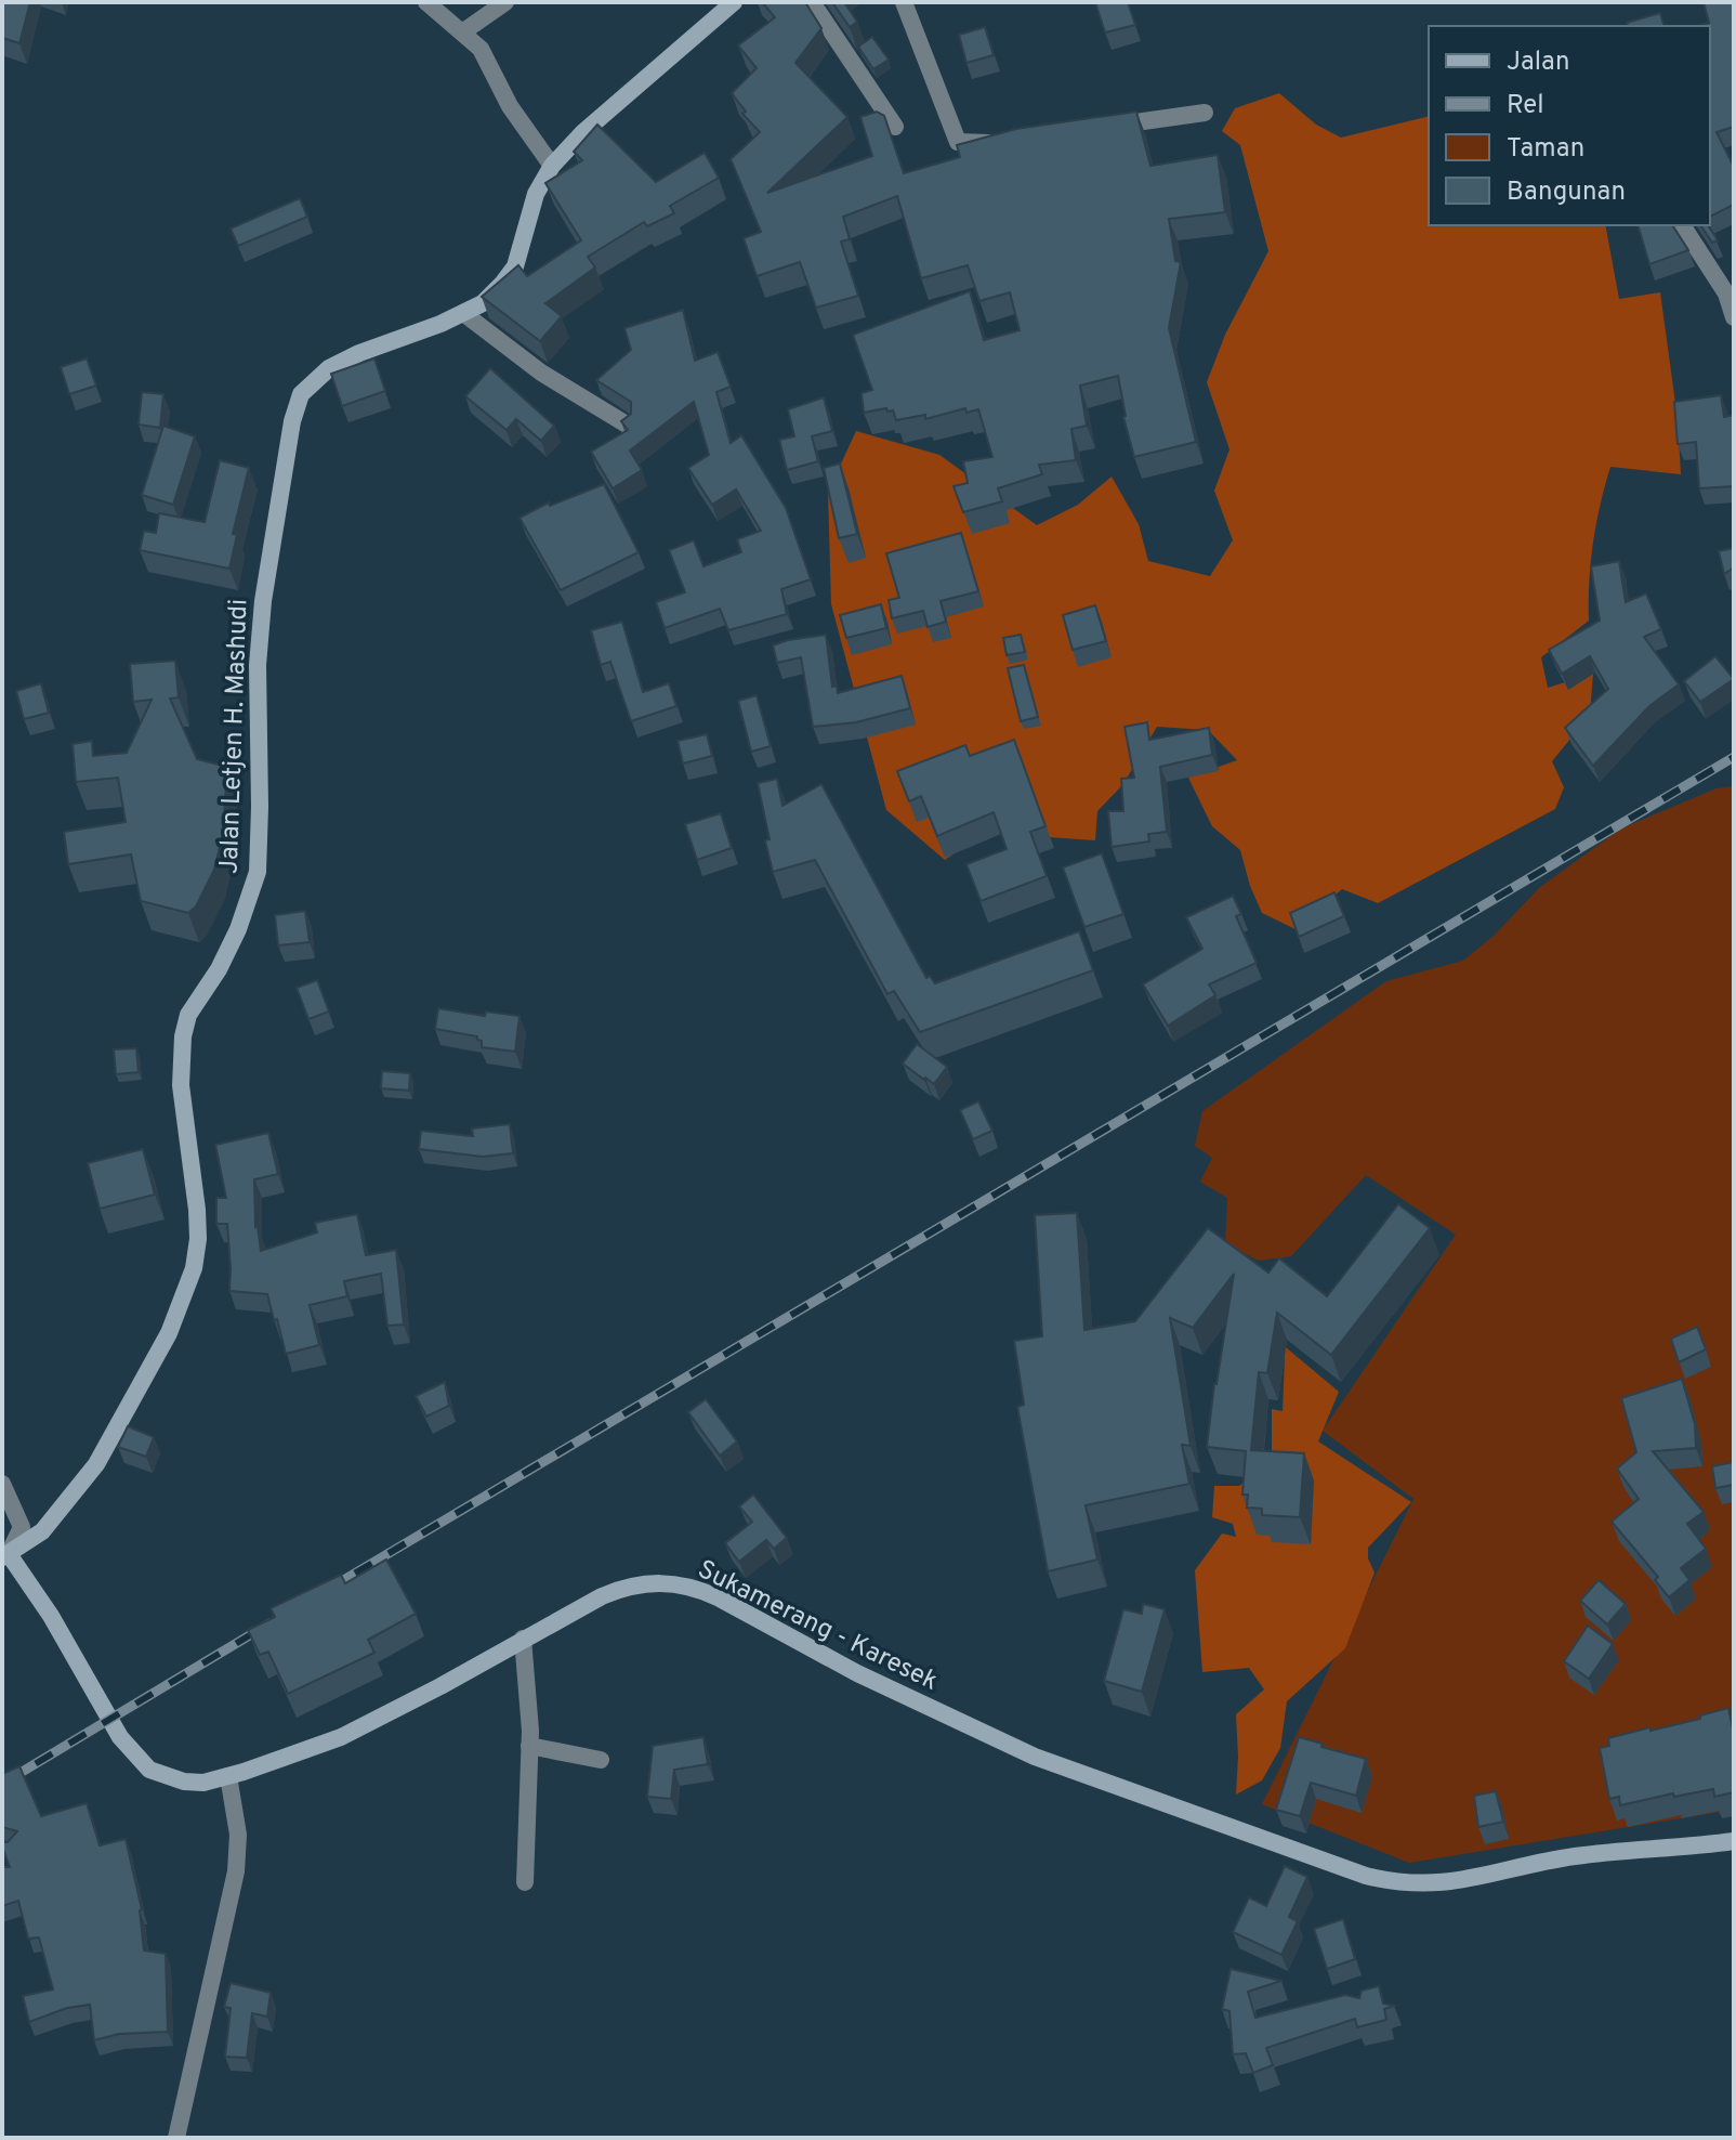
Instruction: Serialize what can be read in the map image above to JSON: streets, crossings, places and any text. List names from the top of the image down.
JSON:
{
  "streets": {
    "street": ["Jalan Letjen H. Mashudi", "Sukamerang - Karesek"]
  },
  "crossings": [
    ["Jalan Letjen H. Mashudi", "Sukamerang - Karesek"]
  ],
  "legend": [
    "Jalan",
    "Rel",
    "Taman",
    "Bangunan"
  ]
}
